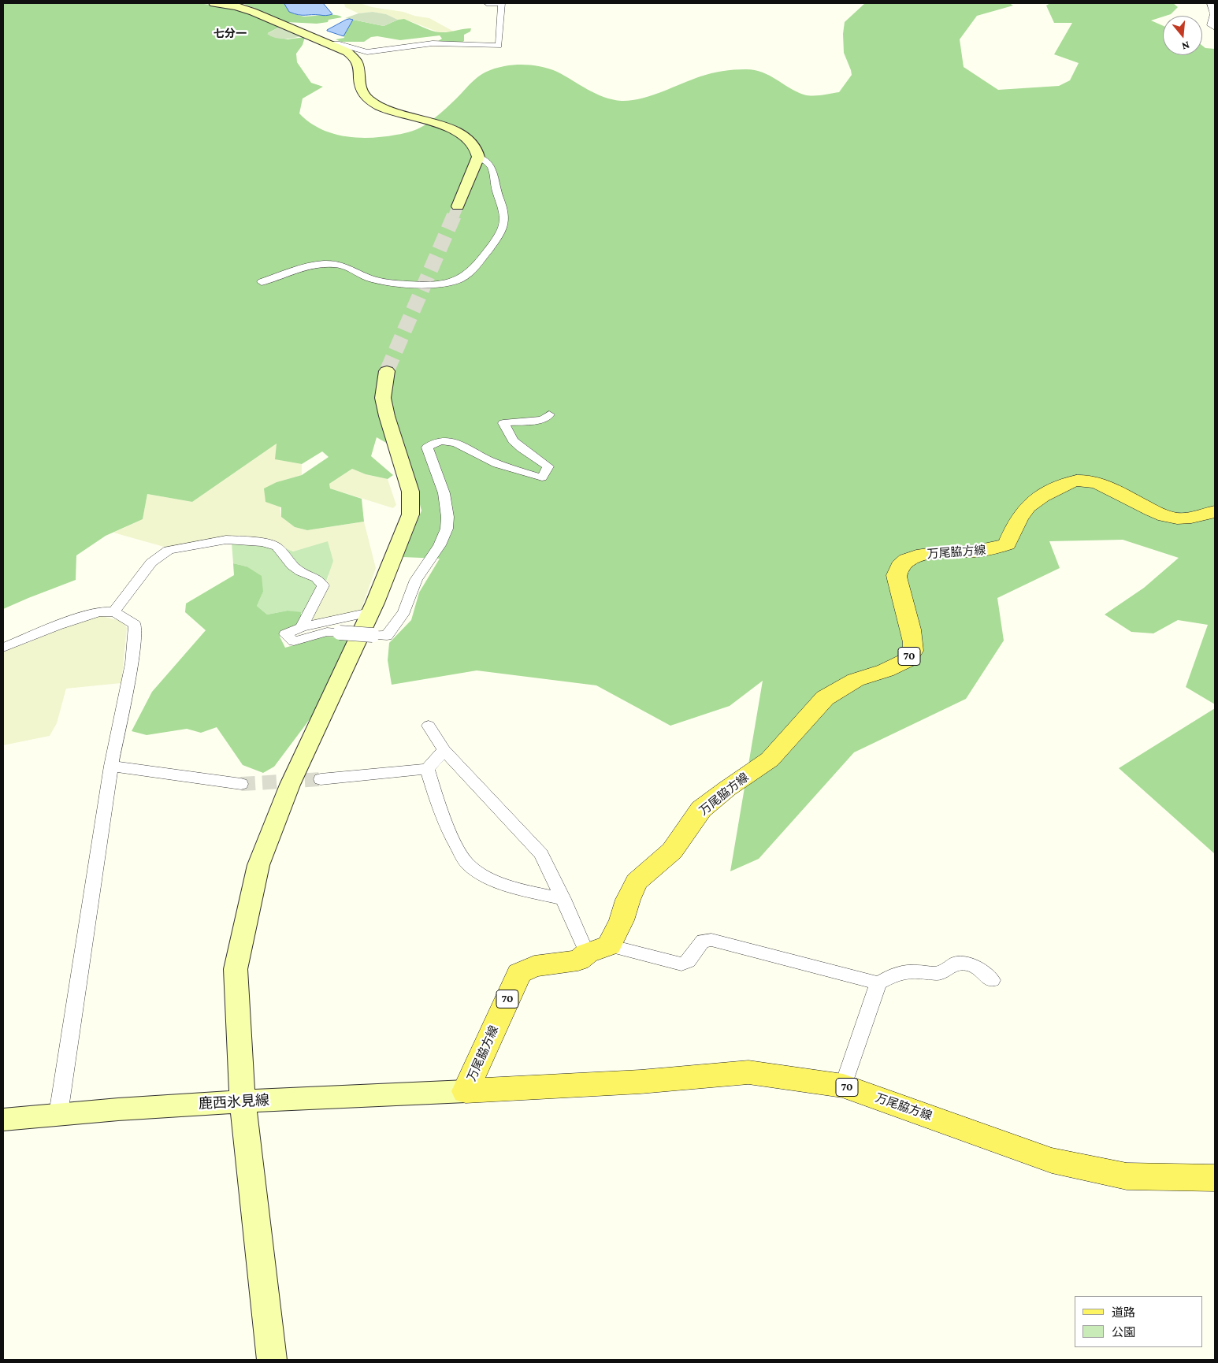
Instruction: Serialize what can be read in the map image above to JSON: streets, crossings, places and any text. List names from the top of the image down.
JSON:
{
  "streets": {
    "main road": ["万尾脇方線", "70"],
    "street": ["鹿西氷見線"]
  },
  "crossings": [
    ["万尾脇方線", "鹿西氷見線"]
  ],
  "districts": ["七分一"],
  "legend": ["道路", "公園"],
  "north": "bottom"
}
